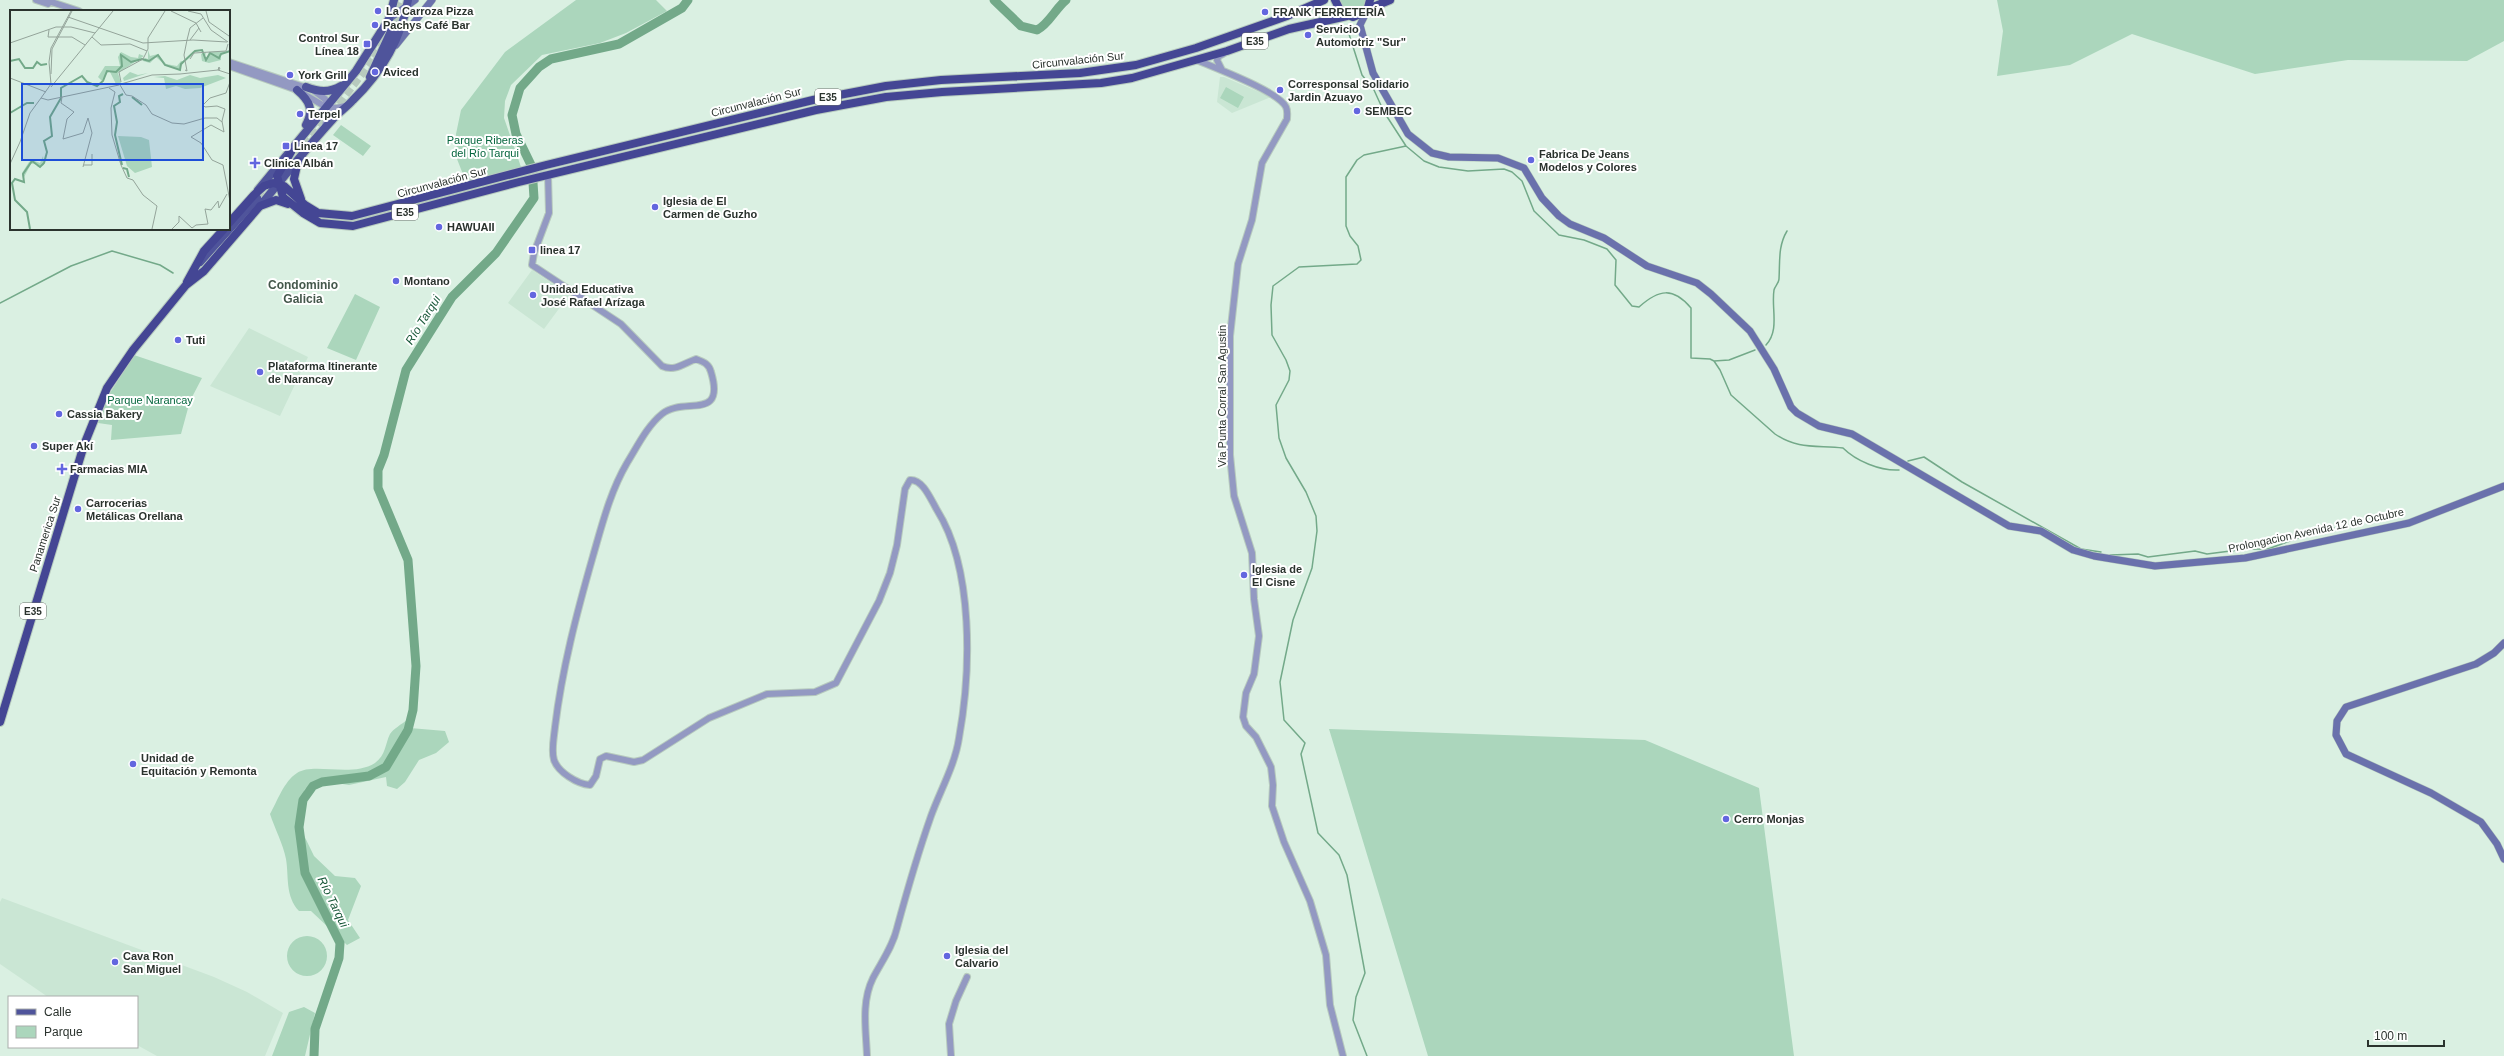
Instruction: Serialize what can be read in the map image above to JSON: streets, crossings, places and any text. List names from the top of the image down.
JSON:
{
  "streets": {
    "highway": ["E35", "Circunvalación Sur", "Panamerica Sur"],
    "main road": ["Prolongacion Avenida 12 de Octubre"],
    "street": ["Via Punta Corral San Agustin"]
  },
  "crossings": [
    ["E35", "Circunvalación Sur"],
    ["E35", "Panamerica Sur"],
    ["Circunvalación Sur", "Via Punta Corral San Agustin"],
    ["Circunvalación Sur", "Prolongacion Avenida 12 de Octubre"]
  ],
  "districts": ["Condominio Galicia"],
  "water": ["Río Tarqui"],
  "parks": ["Parque Riberas del Río Tarqui", "Parque Narancay"],
  "places": {
    "other": [
      "La Carroza Pizza",
      "FRANK FERRETERÍA",
      "Pachys Café Bar",
      "Servicio Automotriz \"Sur\"",
      "Aviced",
      "York Grill",
      "Corresponsal Solidario Jardin Azuayo",
      "SEMBEC",
      "Terpel",
      "Fabrica De Jeans Modelos y Colores",
      "Iglesia de El Carmen de Guzho",
      "HAWUAII",
      "Montano",
      "Unidad Educativa José Rafael Arízaga",
      "Tuti",
      "Plataforma Itinerante de Narancay",
      "Cassia Bakery",
      "Super Akí",
      "Carrocerias Metálicas Orellana",
      "Iglesia de El Cisne",
      "Unidad de Equitación y Remonta",
      "Cerro Monjas",
      "Iglesia del Calvario",
      "Cava Ron San Miguel"
    ],
    "transit": ["Control Sur Línea 18", "Linea 17", "linea 17"],
    "health": ["Clinica Albán", "Farmacias MIA"]
  },
  "legend": ["Calle", "Parque"],
  "scale_bar": "100 m"
}
